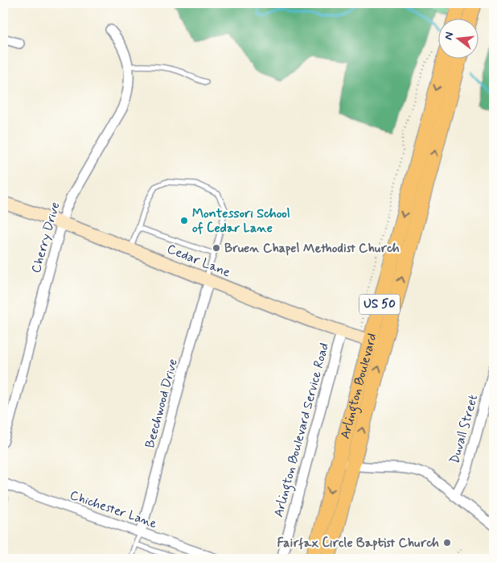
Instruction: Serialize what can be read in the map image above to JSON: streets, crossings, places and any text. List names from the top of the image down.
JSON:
{
  "streets": {
    "main road": ["Cedar Lane", "US 50", "Arlington Boulevard"],
    "street": [
      "Cherry Drive",
      "Beechwood Drive",
      "Duvall Street",
      "Arlington Boulevard Service Road",
      "Chichester Lane"
    ]
  },
  "crossings": [
    ["Cherry Drive", "Cedar Lane"],
    ["Cedar Lane", "Arlington Boulevard"],
    ["Cedar Lane", "Beechwood Drive"],
    ["Cedar Lane", "Arlington Boulevard Service Road"],
    ["Beechwood Drive", "Chichester Lane"]
  ],
  "places": ["Montessori School of Cedar Lane", "Bruen Chapel Methodist Church", "Fairfax Circle Baptist Church"],
  "north": "left"
}
